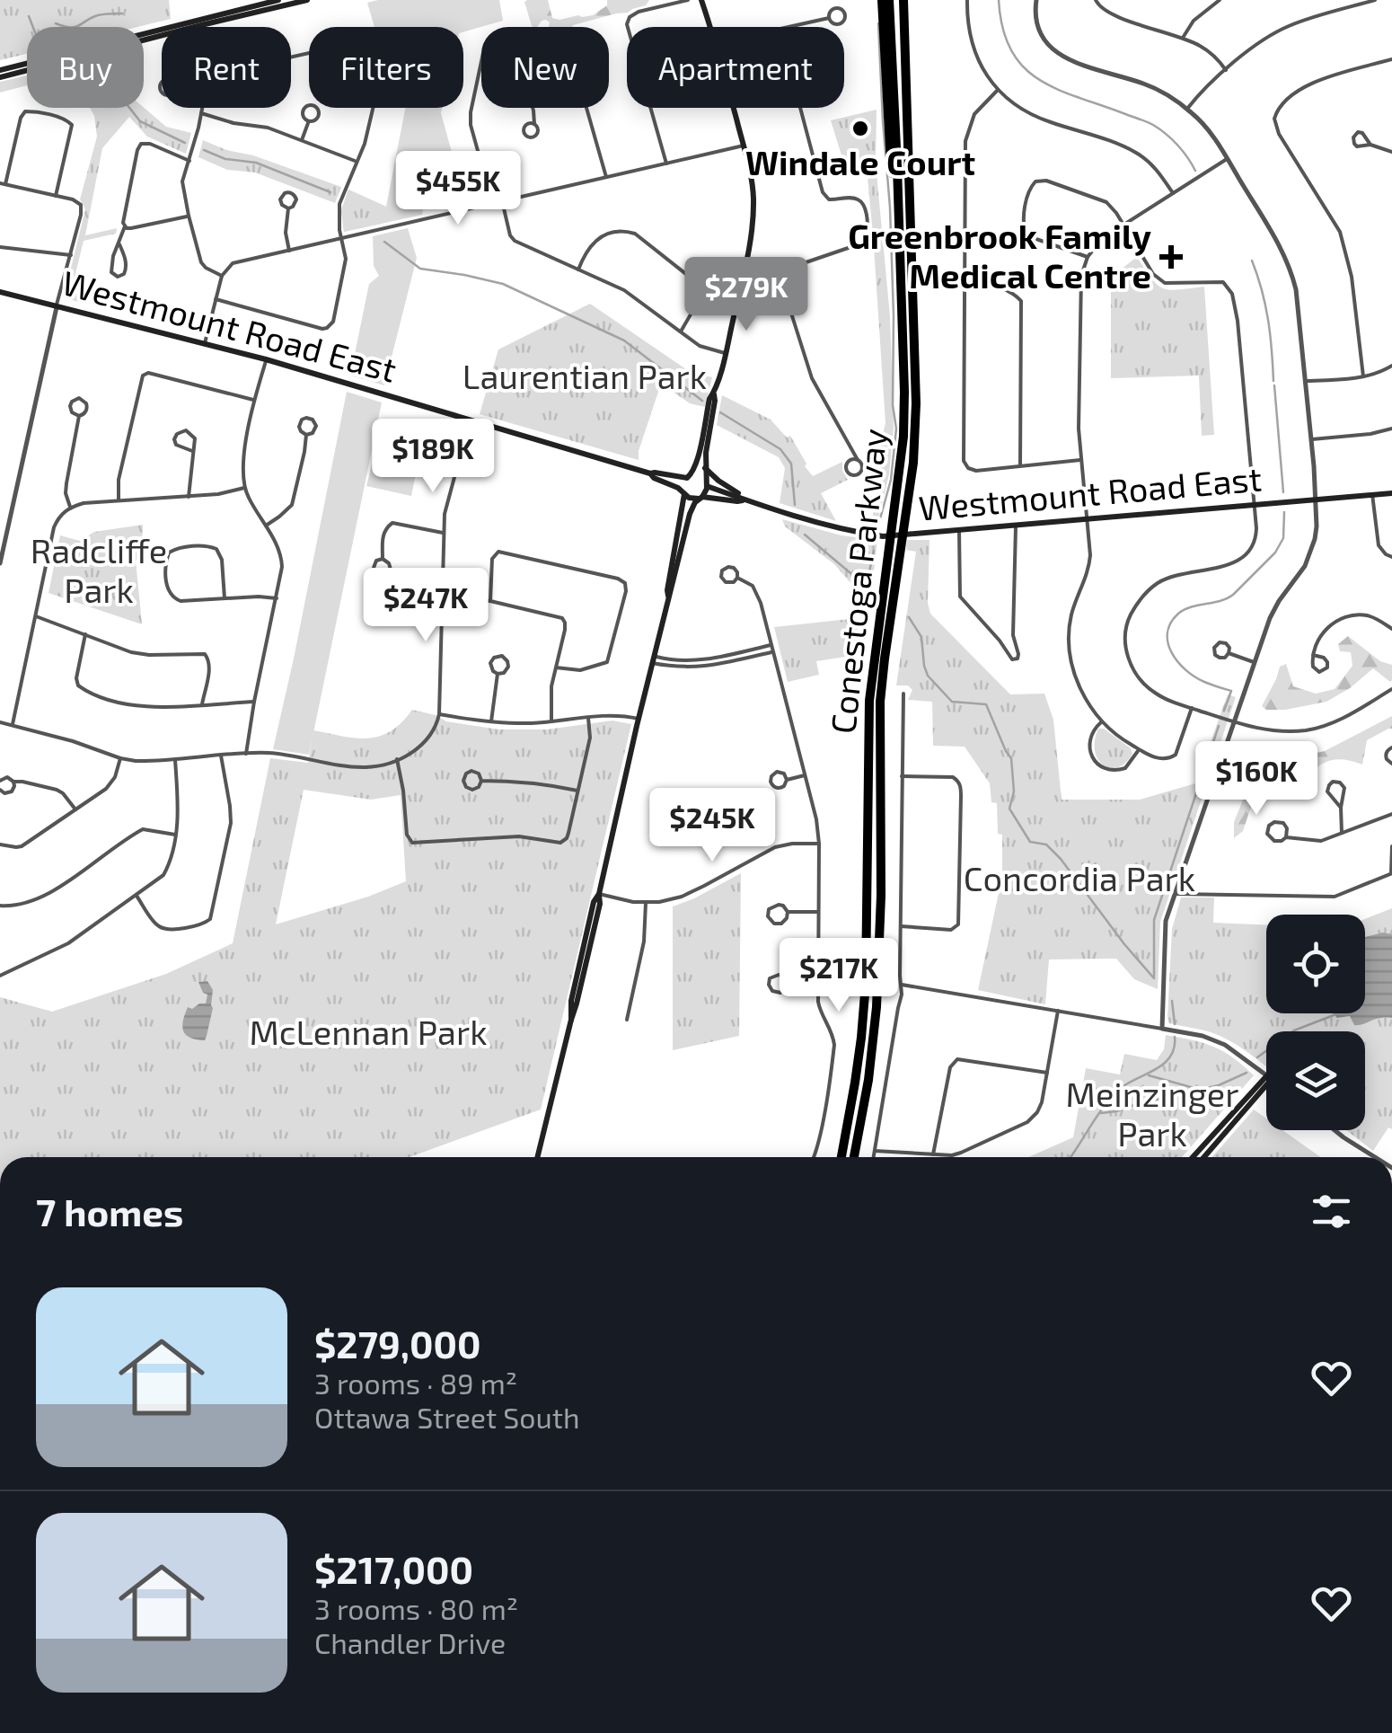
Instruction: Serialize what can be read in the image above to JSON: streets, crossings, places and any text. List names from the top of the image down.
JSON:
{
  "streets": {
    "highway": ["Conestoga Parkway"],
    "main road": ["Westmount Road East"]
  },
  "parks": [
    "Laurentian Park",
    "Radcliffe Park",
    "Concordia Park",
    "McLennan Park",
    "Meinzinger Park"
  ],
  "places": {
    "other": ["Windale Court"],
    "health": ["Greenbrook Family Medical Centre"]
  },
  "page": {
    "chip": [
      "Buy",
      "Rent",
      "Filters",
      "New",
      "Apartment"
    ],
    "price": [
      "$455K",
      "$279K",
      "$189K",
      "$247K",
      "$160K",
      "$245K",
      "$217K"
    ],
    "heading": "7 homes",
    "list": [
      {
        "name": "$279,000",
        "note": "3 rooms · 89 m² · Ottawa Street South"
      },
      {
        "name": "$217,000",
        "note": "3 rooms · 80 m² · Chandler Drive"
      }
    ]
  }
}
